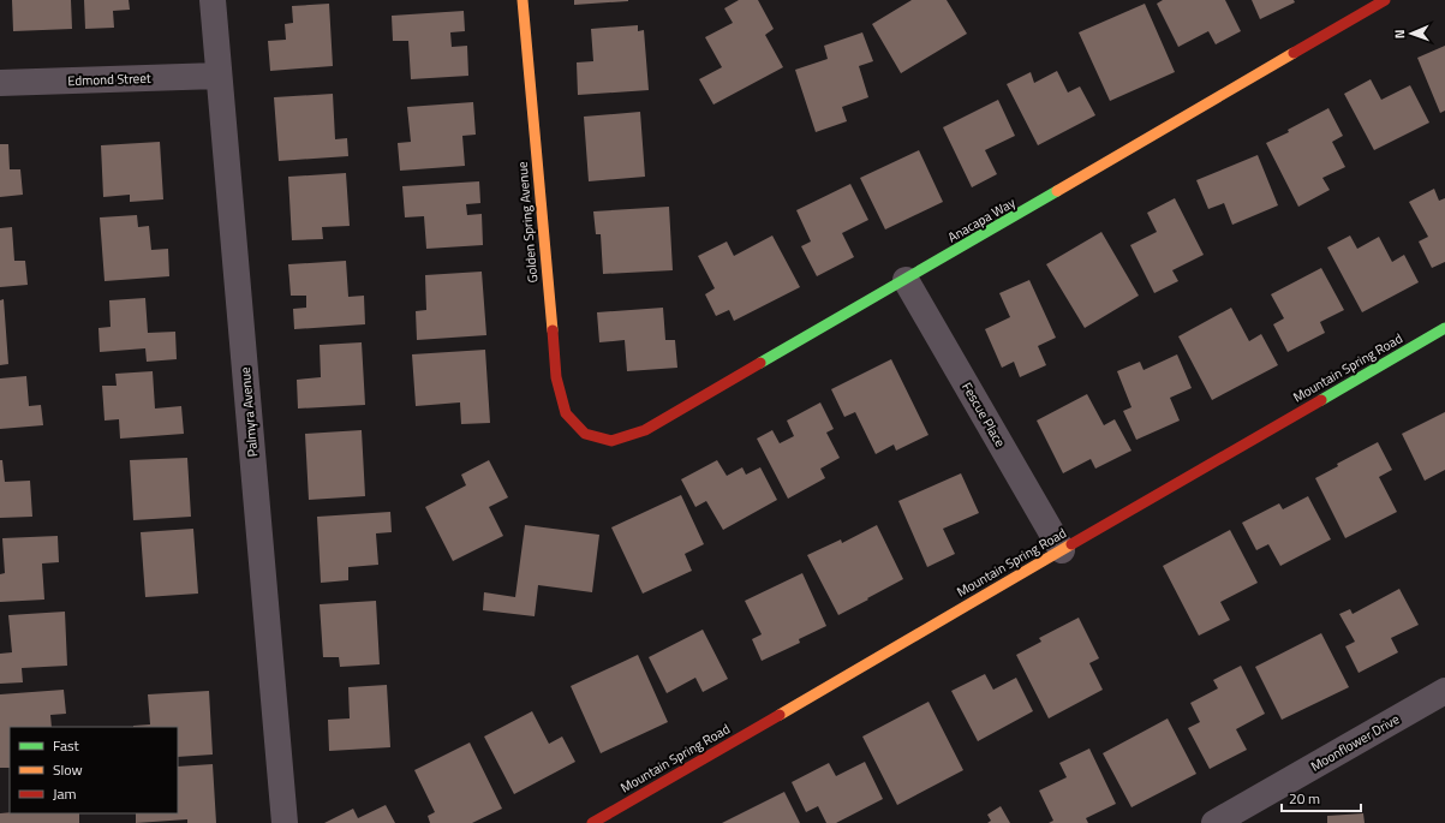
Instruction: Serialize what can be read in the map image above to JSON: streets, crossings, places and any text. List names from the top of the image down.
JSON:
{
  "streets": {
    "street": [
      "Edmond Street",
      "Anacapa Way",
      "Golden Spring Avenue",
      "Mountain Spring Road",
      "Palmyra Avenue",
      "Fescue Place",
      "Moonflower Drive"
    ]
  },
  "crossings": [
    ["Edmond Street", "Palmyra Avenue"],
    ["Anacapa Way", "Golden Spring Avenue"],
    ["Anacapa Way", "Fescue Place"],
    ["Mountain Spring Road", "Fescue Place"]
  ],
  "legend": ["Fast", "Slow", "Jam"],
  "scale_bar": "20 m",
  "north": "left"
}
